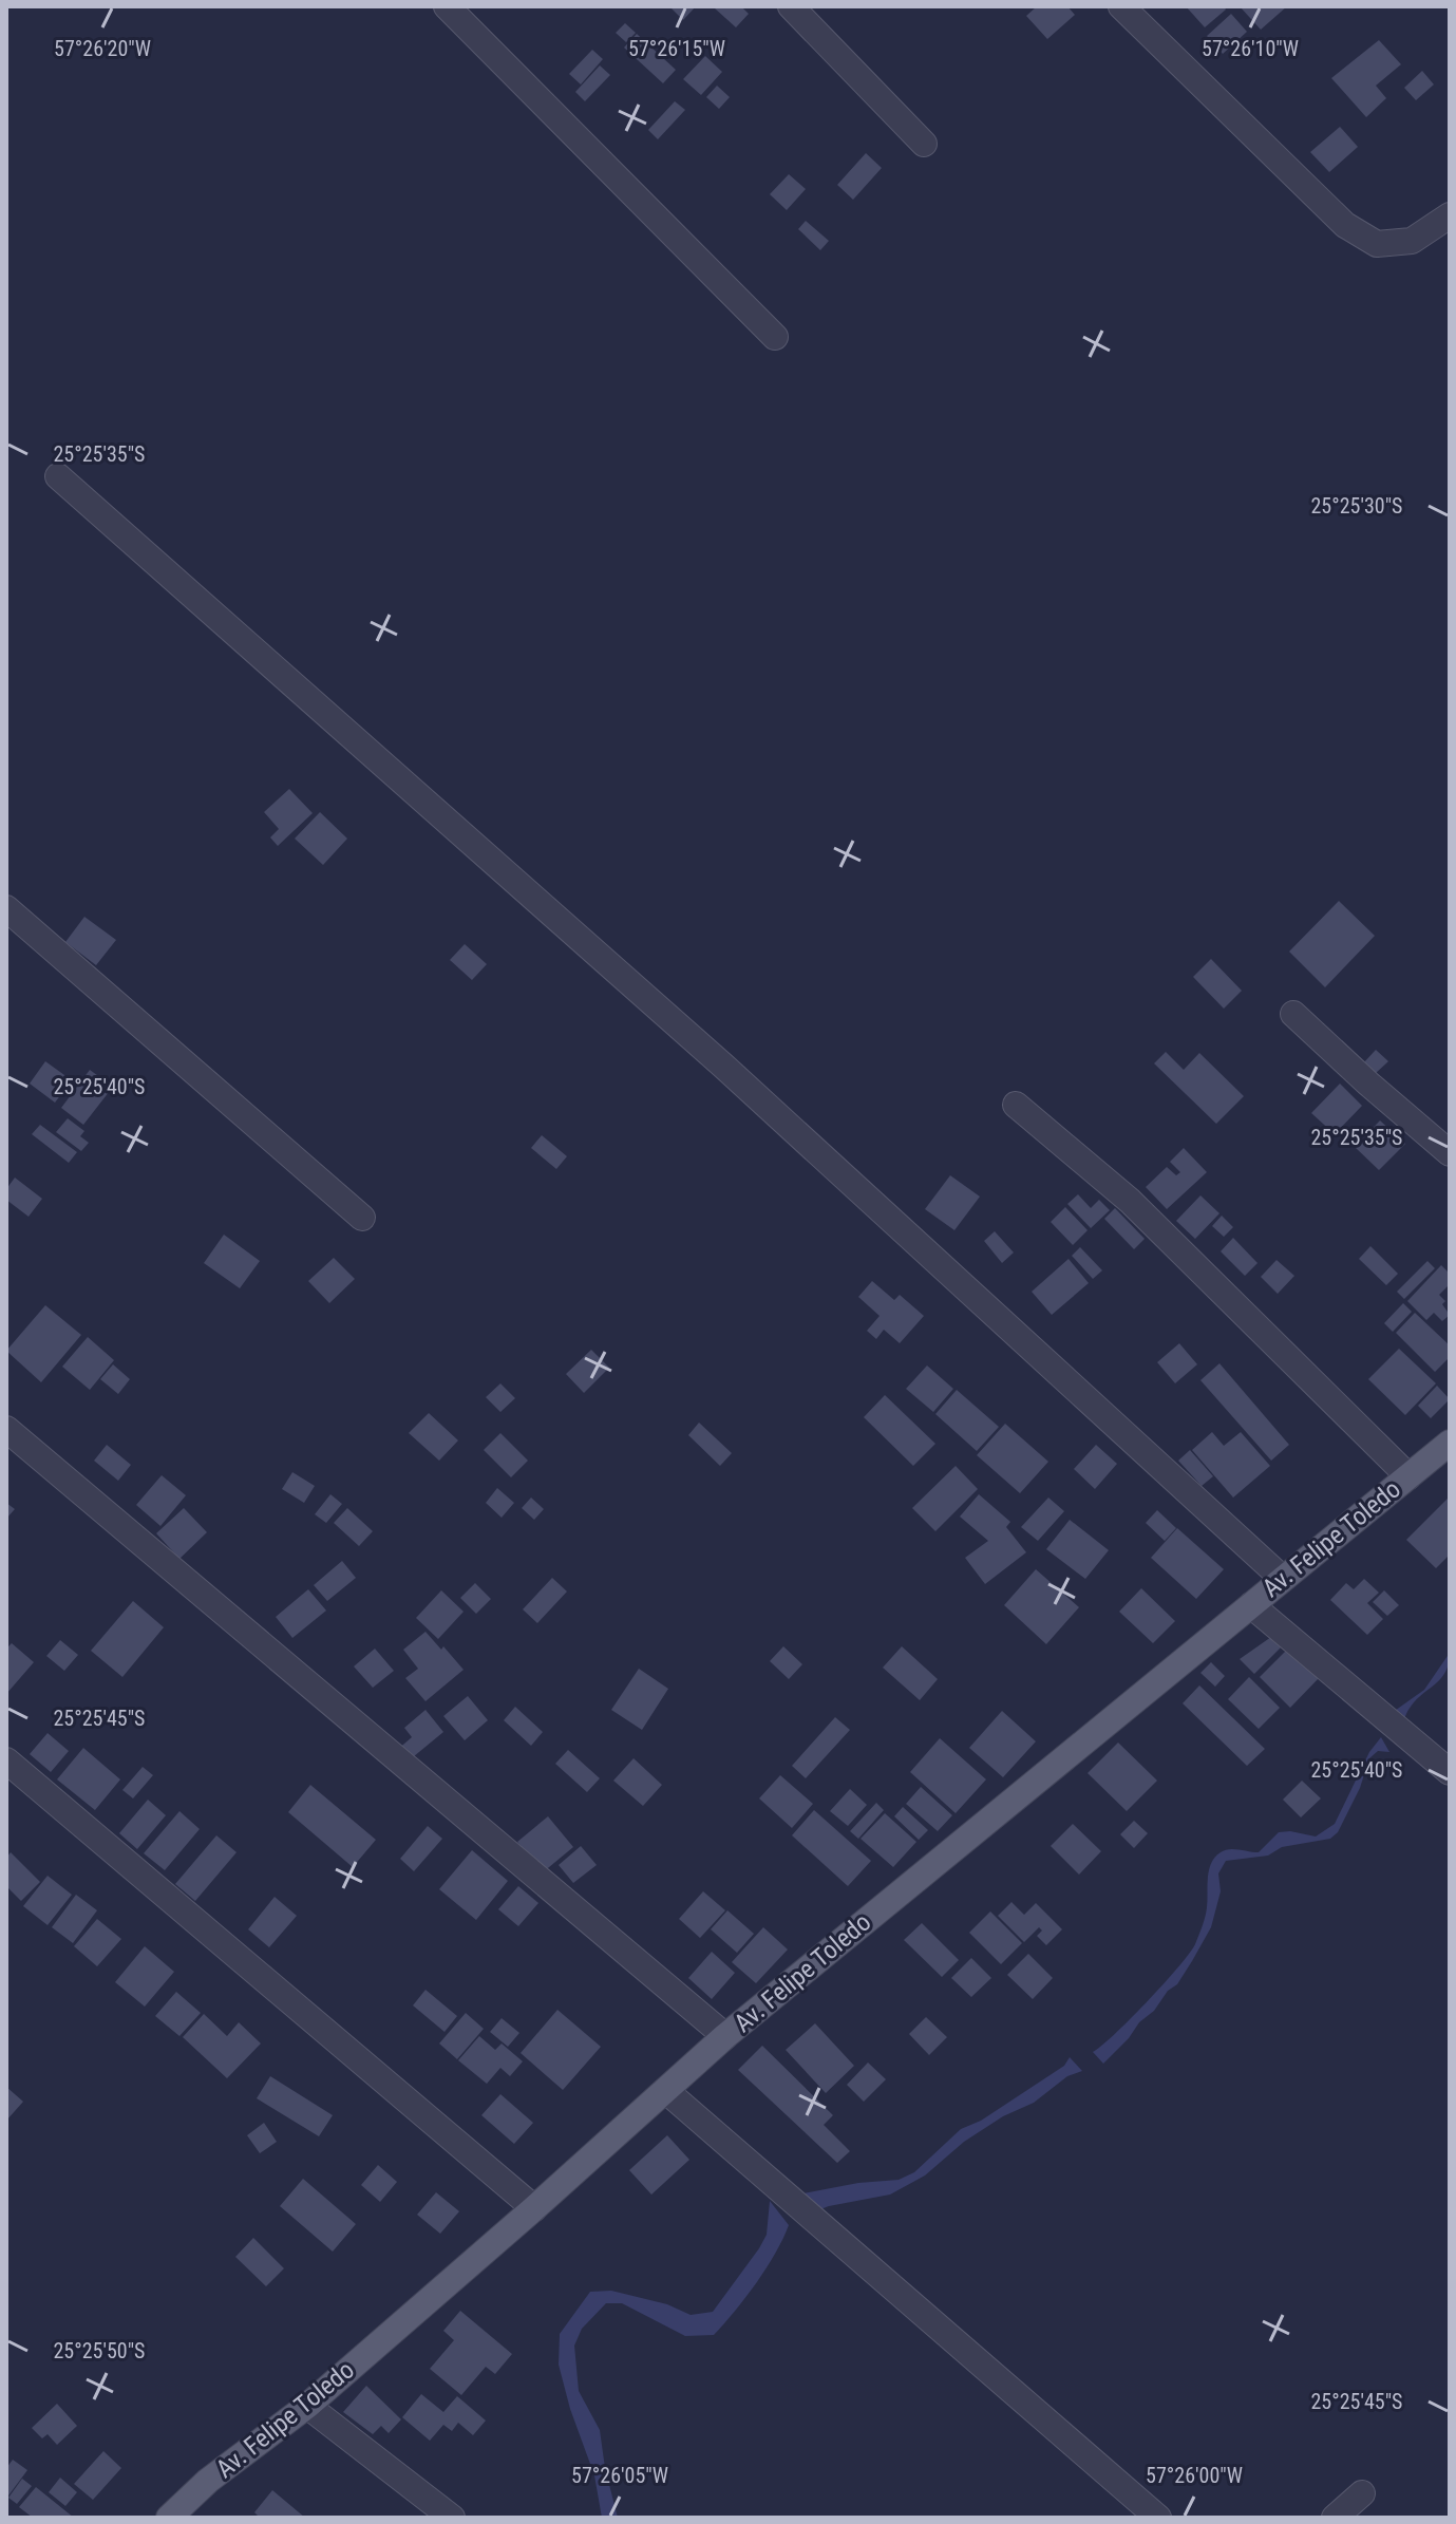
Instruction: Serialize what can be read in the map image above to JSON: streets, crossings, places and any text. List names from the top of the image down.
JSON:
{
  "streets": {
    "main road": ["Av. Felipe Toledo"]
  },
  "coordinates": [
    "57°26'20\"W",
    "57°26'15\"W",
    "57°26'10\"W",
    "25°25'35\"S",
    "25°25'30\"S",
    "25°25'40\"S",
    "25°25'45\"S",
    "25°25'50\"S",
    "57°26'05\"W",
    "57°26'00\"W"
  ]
}
